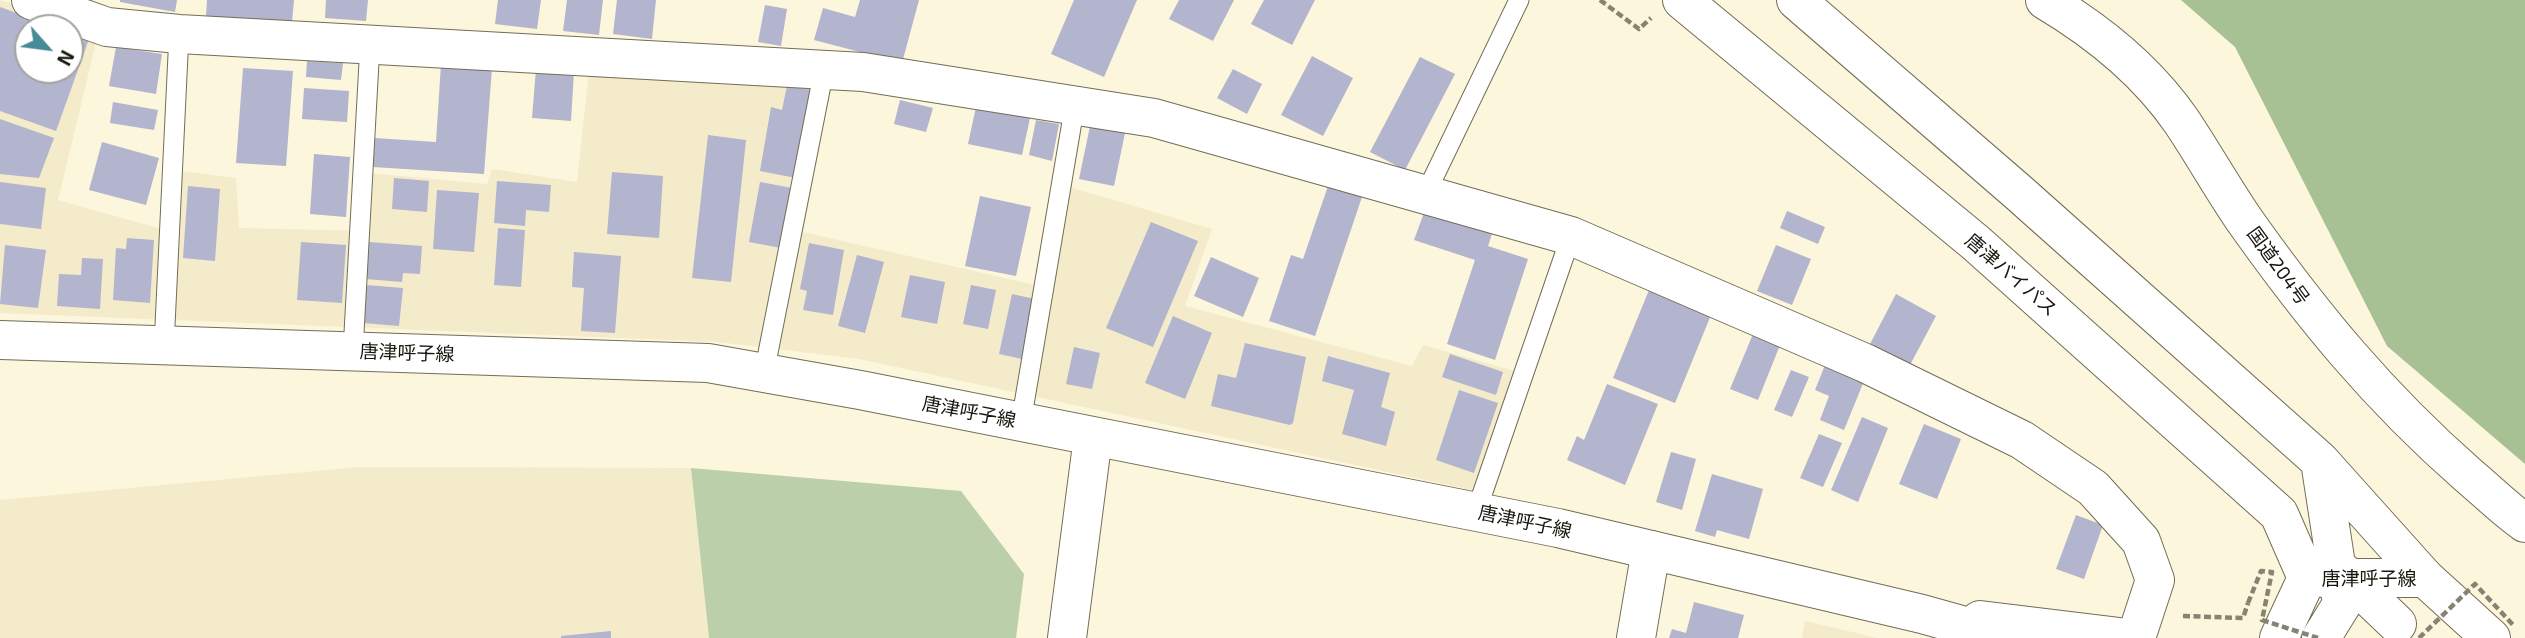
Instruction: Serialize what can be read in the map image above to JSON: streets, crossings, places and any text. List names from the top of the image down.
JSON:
{
  "streets": {
    "main road": ["国道204号", "唐津バイパス", "唐津呼子線"]
  },
  "crossings": [
    ["唐津バイパス", "唐津呼子線"]
  ],
  "north": "bottom right"
}
